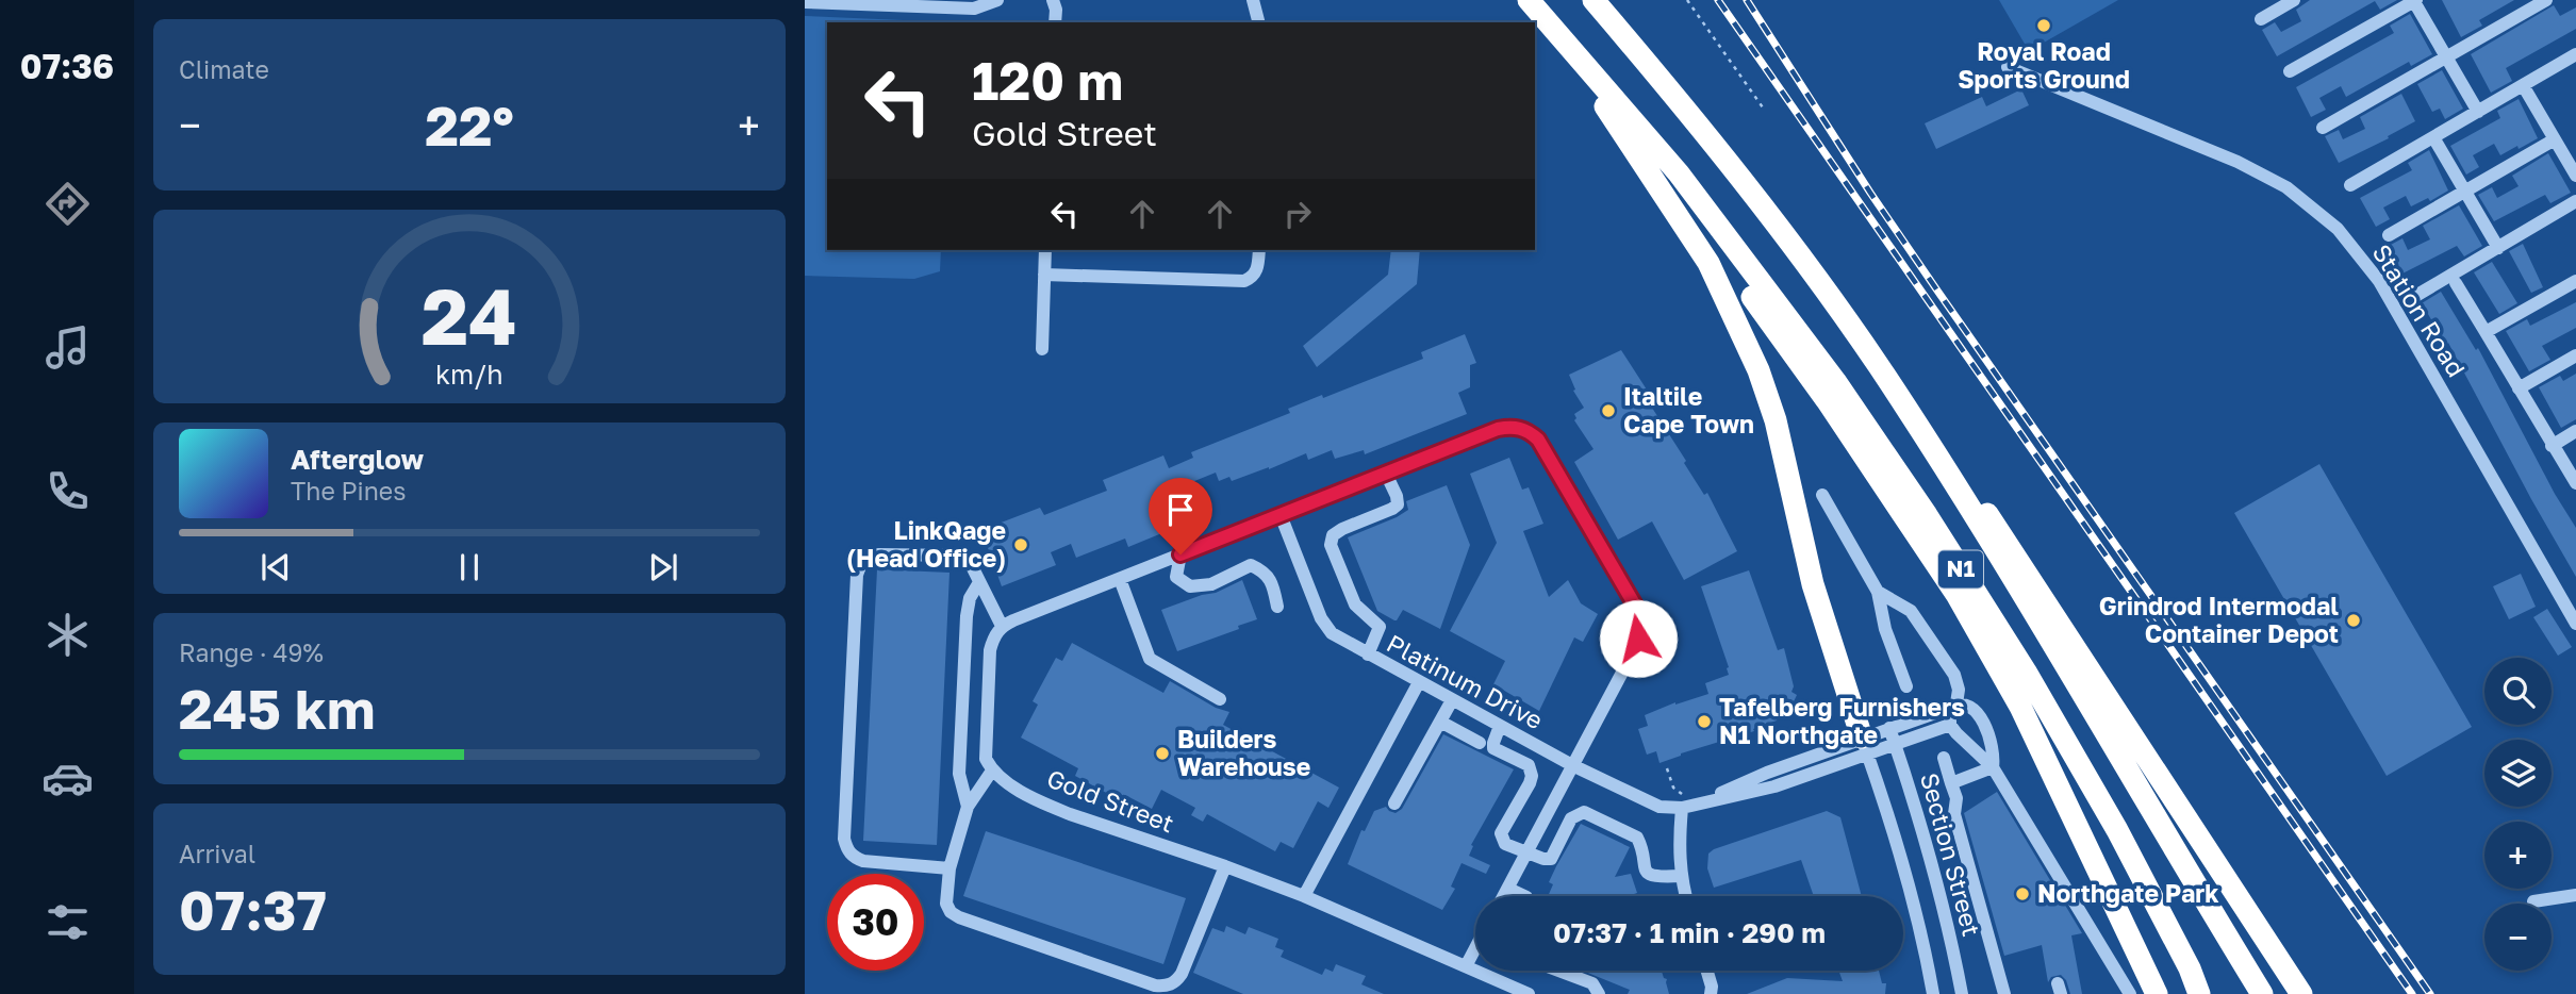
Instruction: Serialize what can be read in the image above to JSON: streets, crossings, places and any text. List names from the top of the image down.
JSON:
{
  "streets": {
    "highway": ["N1"],
    "street": [
      "Station Road",
      "Platinum Drive",
      "Gold Street",
      "Section Street"
    ]
  },
  "crossings": [
    ["Platinum Drive", "Section Street"]
  ],
  "places": [
    "Royal Road Sports Ground",
    "Italtile Cape Town",
    "LinkQage (Head Office)",
    "Grindrod Intermodal Container Depot",
    "Tafelberg Furnishers N1 Northgate",
    "Builders Warehouse",
    "Northgate Park"
  ],
  "page": {
    "tabs": "07:36",
    "tile": [
      "Climate",
      ["Range · 49%", "245 km"],
      ["Arrival", "07:37"]
    ],
    "turn": ["120 m", "Gold Street"],
    "heat": ["−", "22°", "+"],
    "song": ["Afterglow", "The Pines"],
    "map_buttons": ["+", "−"],
    "limit": "30",
    "trip": "07:37 · 1 min · 290 m",
    "gauge": ["24", "km/h"]
  }
}
